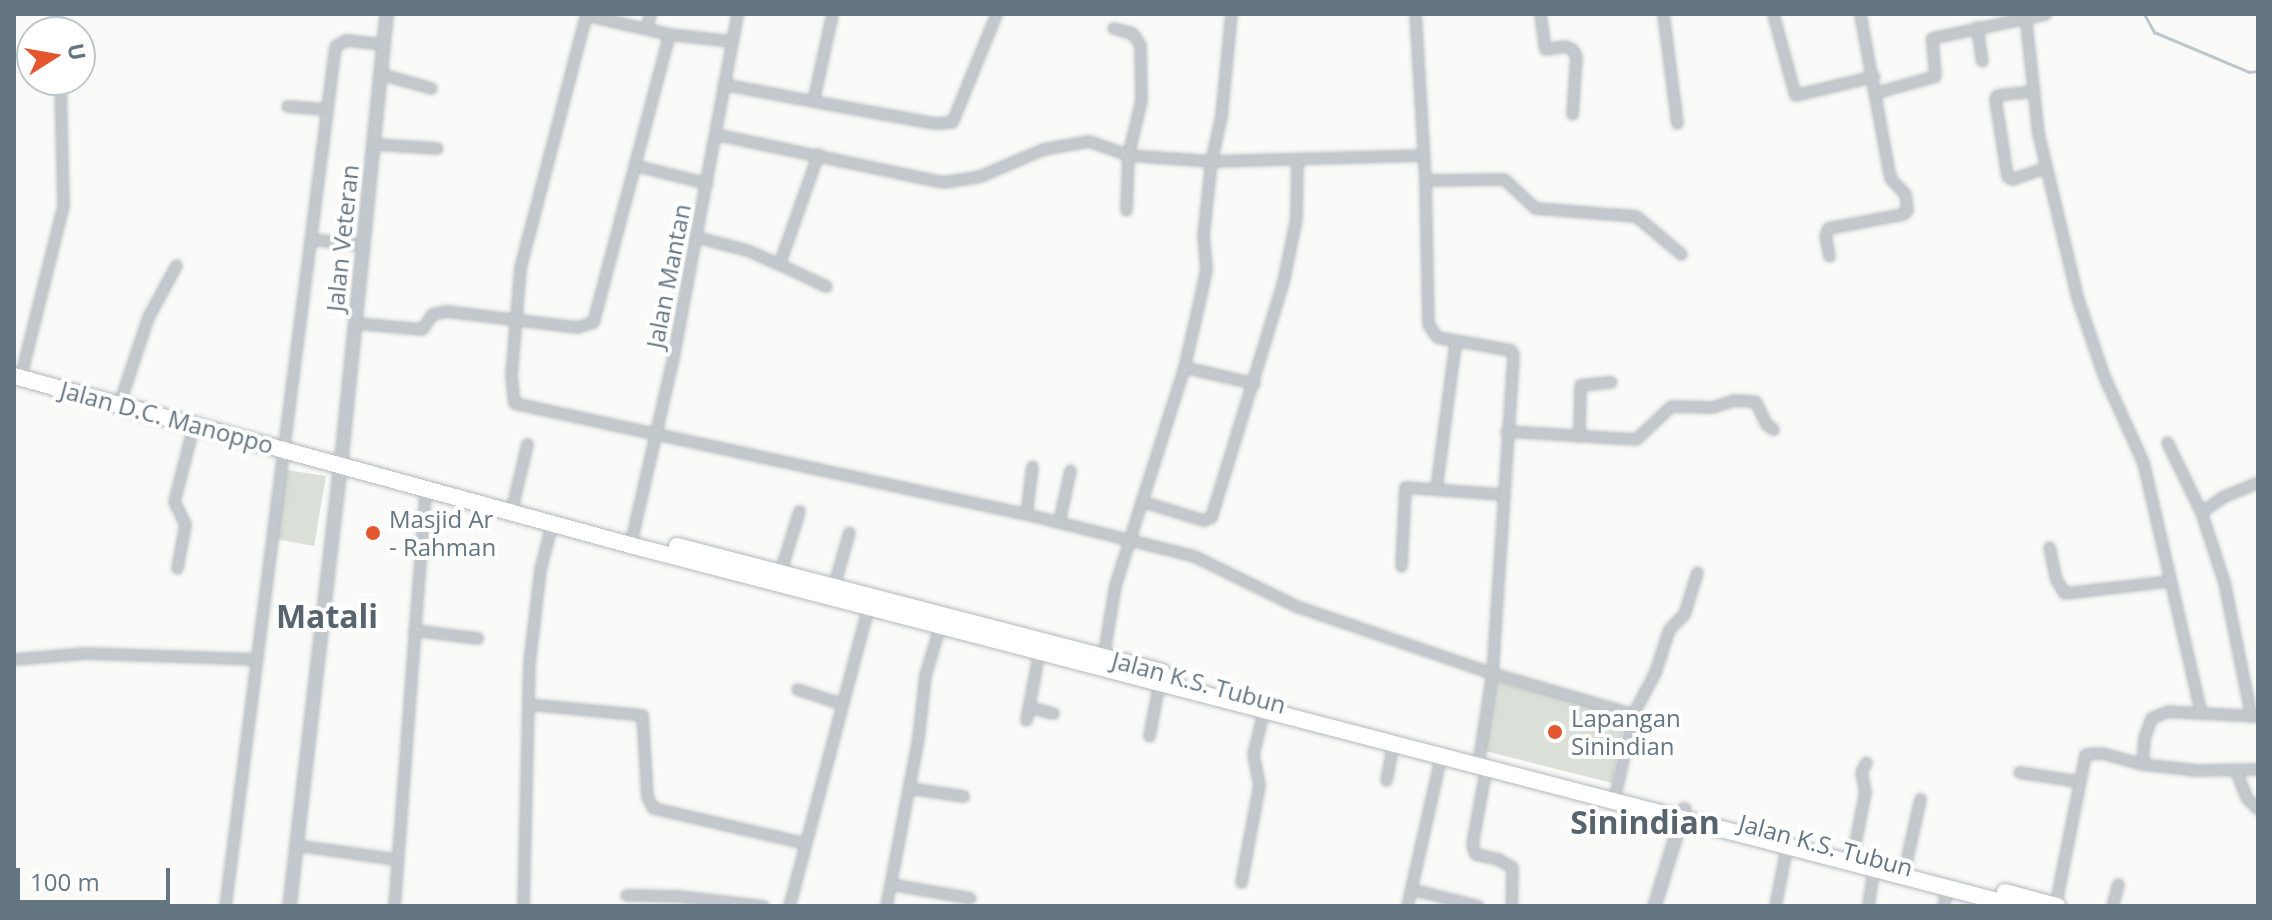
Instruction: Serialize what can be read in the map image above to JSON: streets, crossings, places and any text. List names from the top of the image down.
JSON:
{
  "streets": {
    "highway": ["Jalan D.C. Manoppo", "Jalan K.S. Tubun"],
    "street": ["Jalan Veteran", "Jalan Mantan"]
  },
  "crossings": [
    ["Jalan Veteran", "Jalan D.C. Manoppo"],
    ["Jalan Veteran", "Jalan K.S. Tubun"],
    ["Jalan Mantan", "Jalan K.S. Tubun"],
    ["Jalan D.C. Manoppo", "Jalan K.S. Tubun"]
  ],
  "districts": ["Matali", "Sinindian"],
  "places": ["Masjid Ar - Rahman", "Lapangan Sinindian"],
  "scale_bar": "100 m",
  "north": "right"
}
